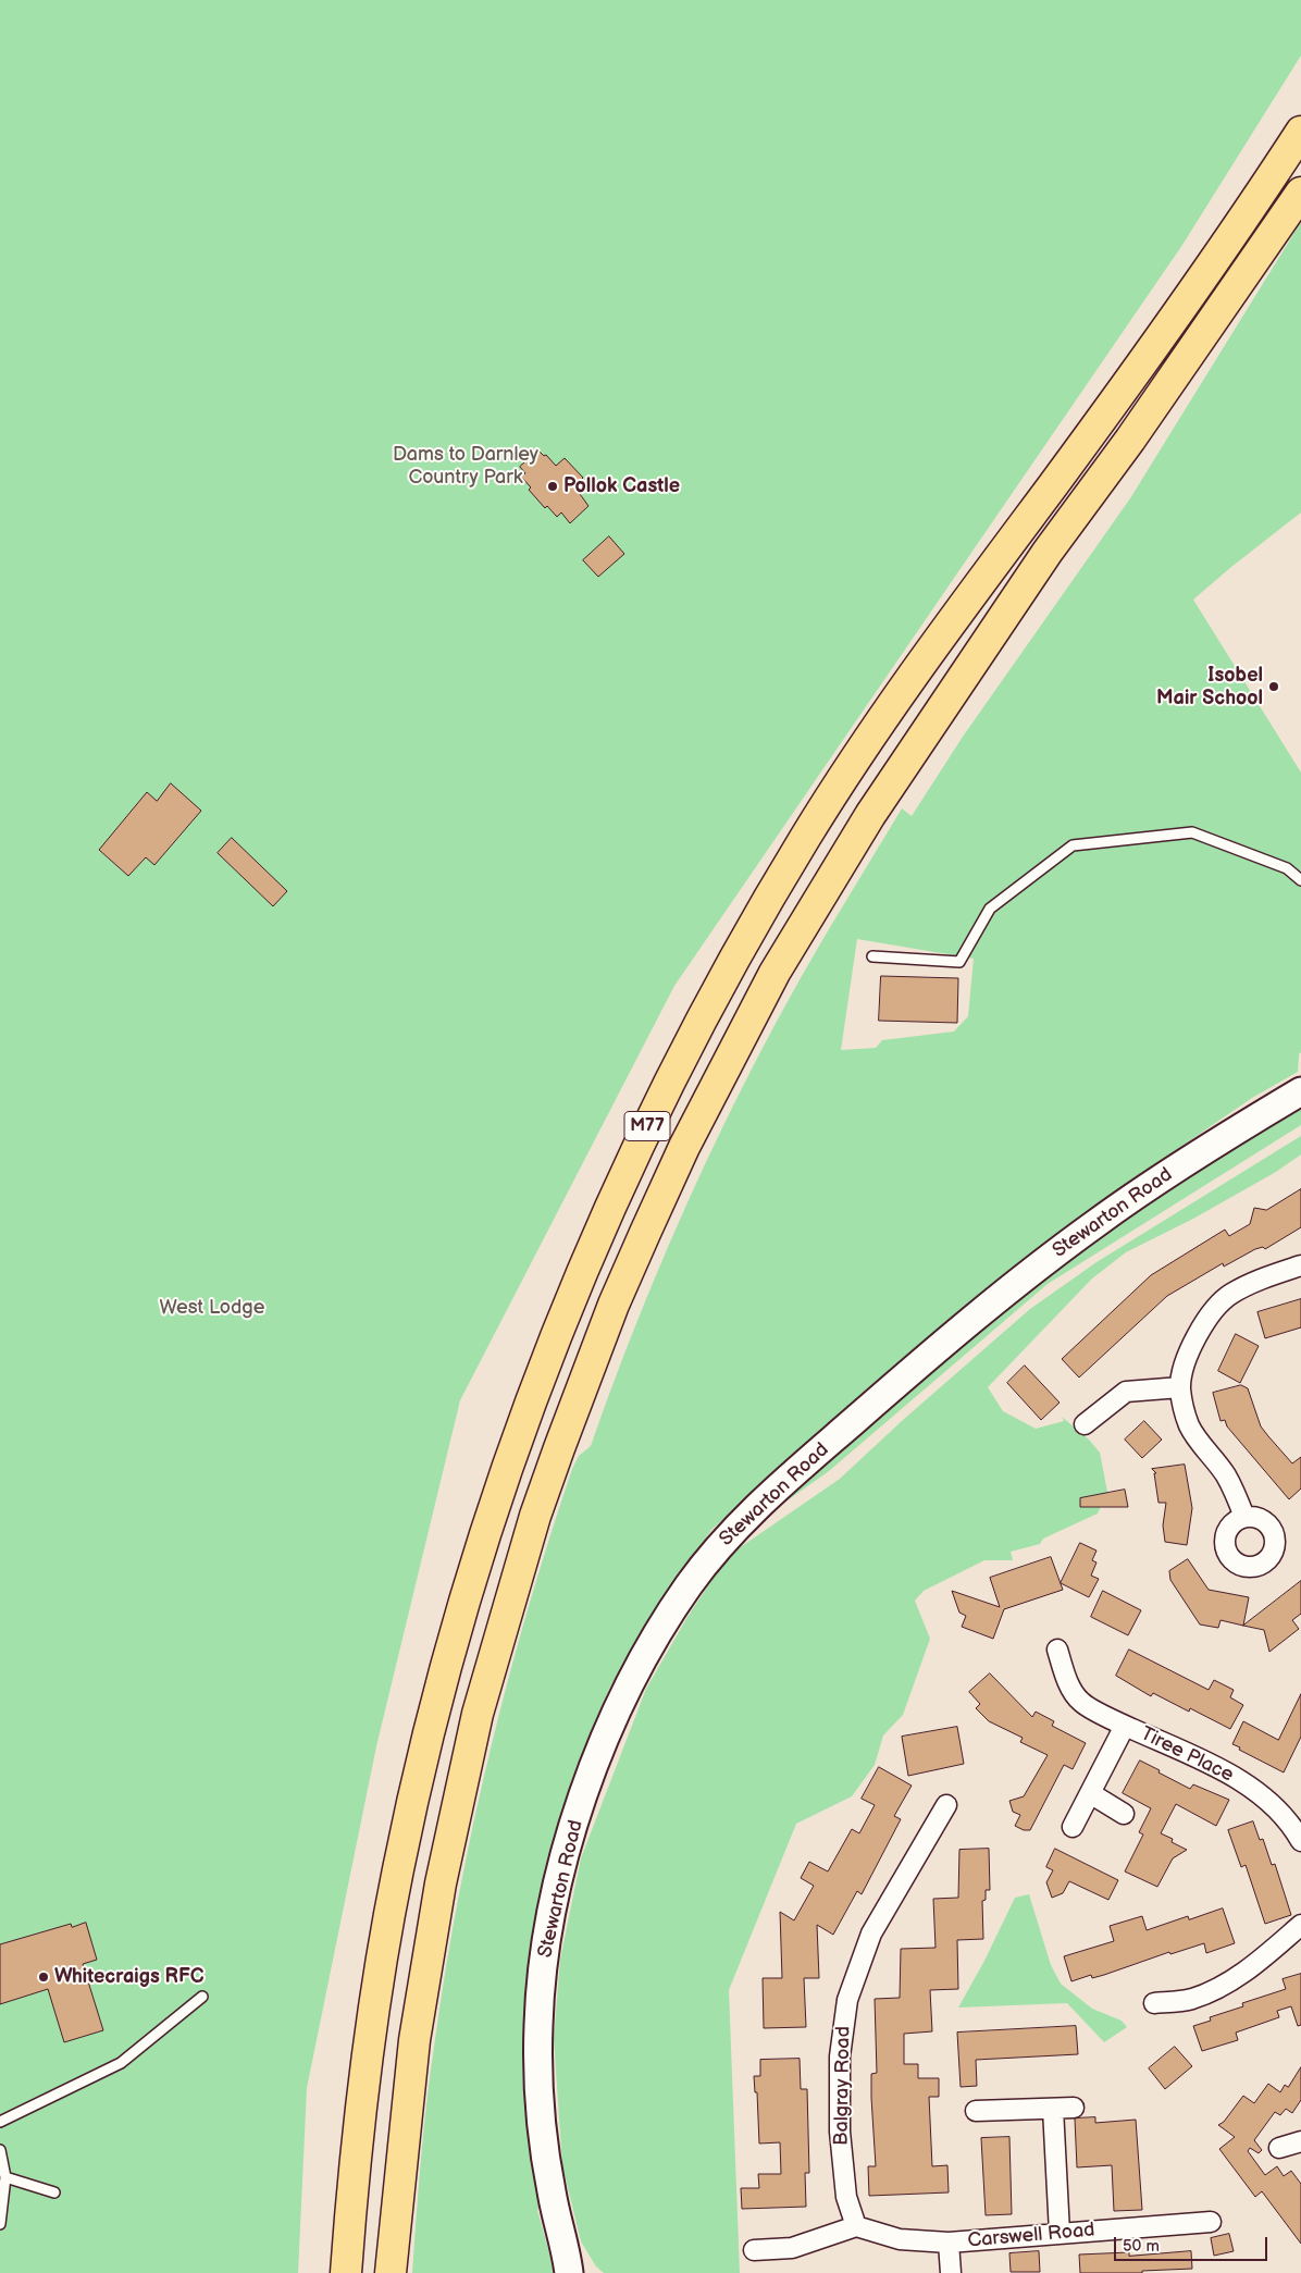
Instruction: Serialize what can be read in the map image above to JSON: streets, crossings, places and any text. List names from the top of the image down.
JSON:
{
  "streets": {
    "highway": ["M77"],
    "main road": ["Stewarton Road"],
    "street": ["Tiree Place", "Balgray Road", "Carswell Road"]
  },
  "parks": ["Dams to Darnley Country Park", "West Lodge"],
  "places": ["Pollok Castle", "Isobel Mair School", "Whitecraigs RFC"],
  "scale_bar": "50 m"
}
